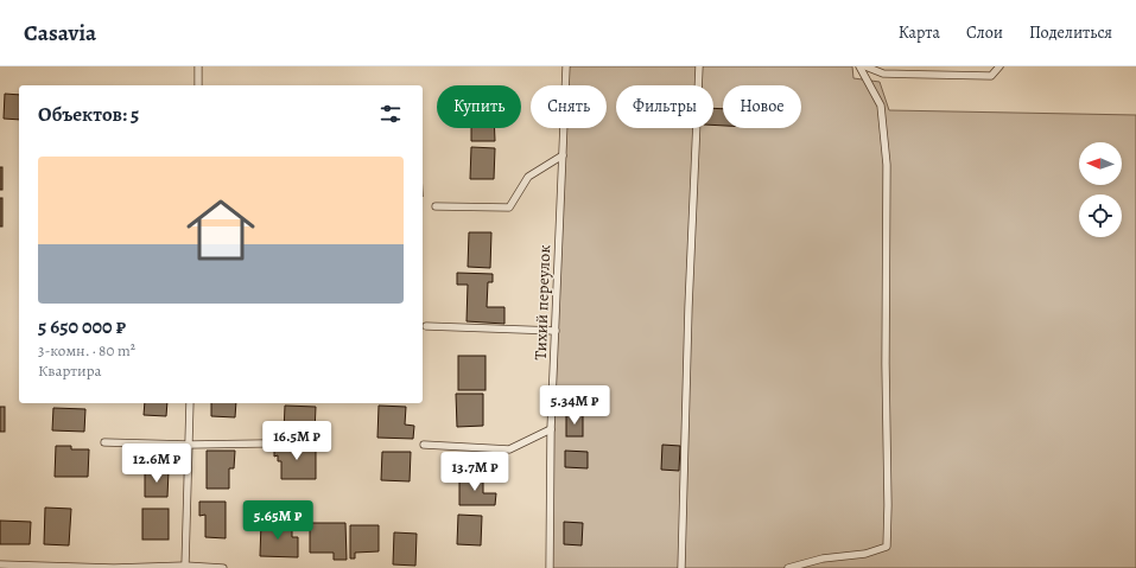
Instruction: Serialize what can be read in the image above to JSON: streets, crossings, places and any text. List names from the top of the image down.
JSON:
{
  "streets": {
    "lane": ["Тихий переулок"]
  },
  "north": "left",
  "page": {
    "header": "Casavia",
    "nav": ["Карта", "Слои", "Поделиться"],
    "chip": [
      "Купить",
      "Снять",
      "Фильтры",
      "Новое"
    ],
    "heading": "Объектов: 5",
    "list": [
      {
        "name": "5 650 000 ₽",
        "note": "3-комн. · 80 m² · Квартира"
      }
    ],
    "price": [
      "5.34M ₽",
      "16.5M ₽",
      "12.6M ₽",
      "13.7M ₽",
      "5.65M ₽"
    ]
  }
}
